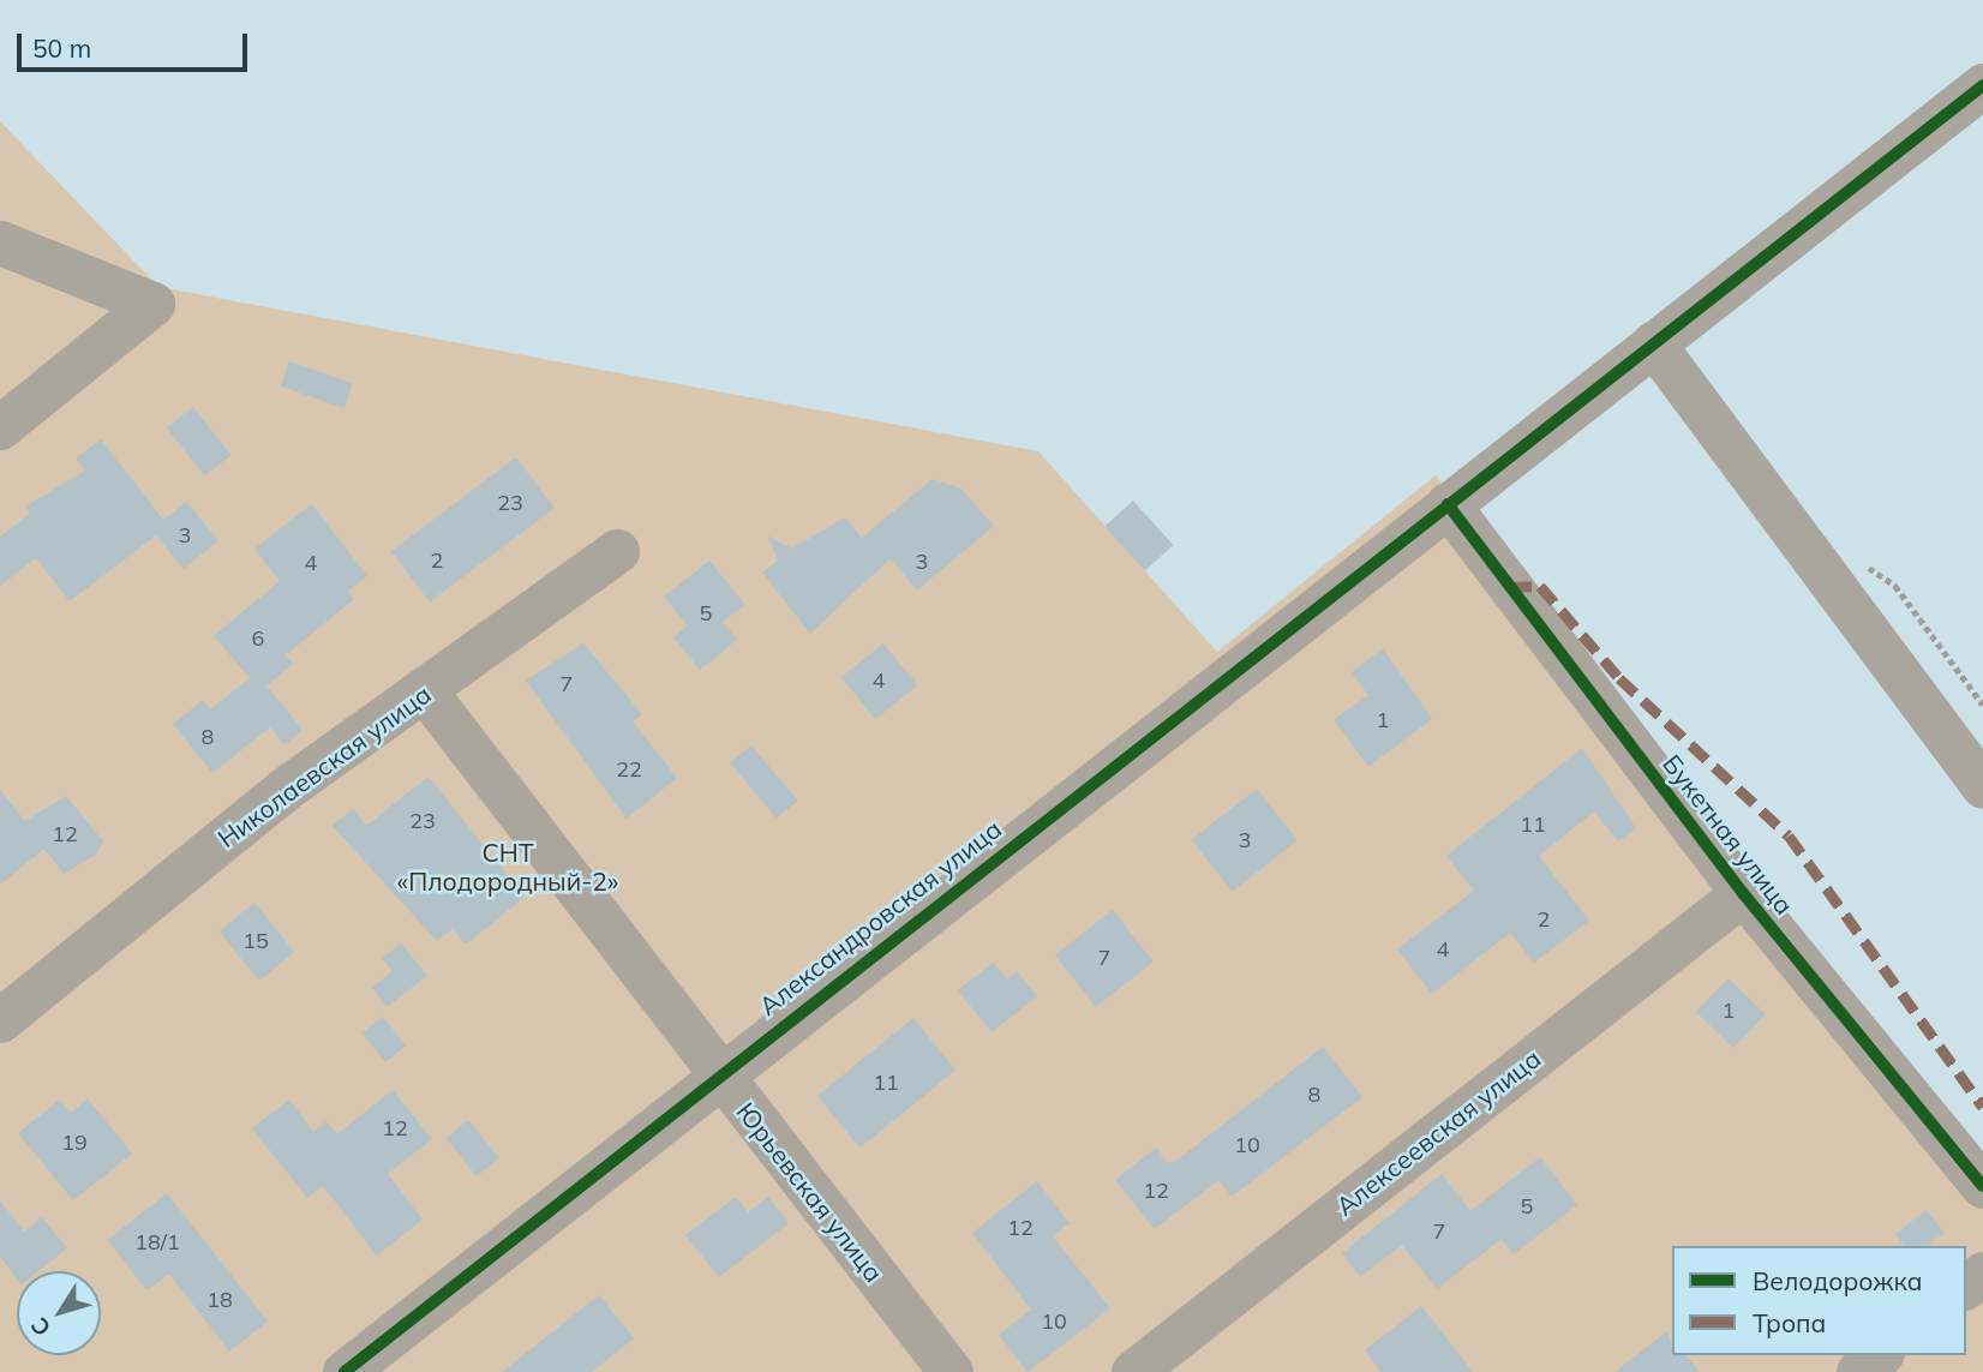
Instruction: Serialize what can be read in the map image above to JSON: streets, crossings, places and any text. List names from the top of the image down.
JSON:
{
  "streets": {
    "street": [
      "Николаевская улица",
      "Букетная улица",
      "Александровская улица",
      "Алексеевская улица",
      "Юрьевская улица"
    ]
  },
  "crossings": [
    ["Николаевская улица", "Юрьевская улица"],
    ["Букетная улица", "Александровская улица"],
    ["Букетная улица", "Алексеевская улица"],
    ["Александровская улица", "Юрьевская улица"]
  ],
  "parks": ["СНТ «Плодородный-2»"],
  "house_numbers": [
    "23",
    "3",
    "2",
    "3",
    "4",
    "5",
    "6",
    "4",
    "7",
    "1",
    "8",
    "22",
    "23",
    "11",
    "12",
    "3",
    "2",
    "15",
    "4",
    "7",
    "1",
    "11",
    "8",
    "12",
    "19",
    "10",
    "12",
    "5",
    "12",
    "7",
    "18/1",
    "18",
    "10"
  ],
  "legend": ["Велодорожка", "Тропа"],
  "scale_bar": "50 m",
  "north": "bottom left"
}
